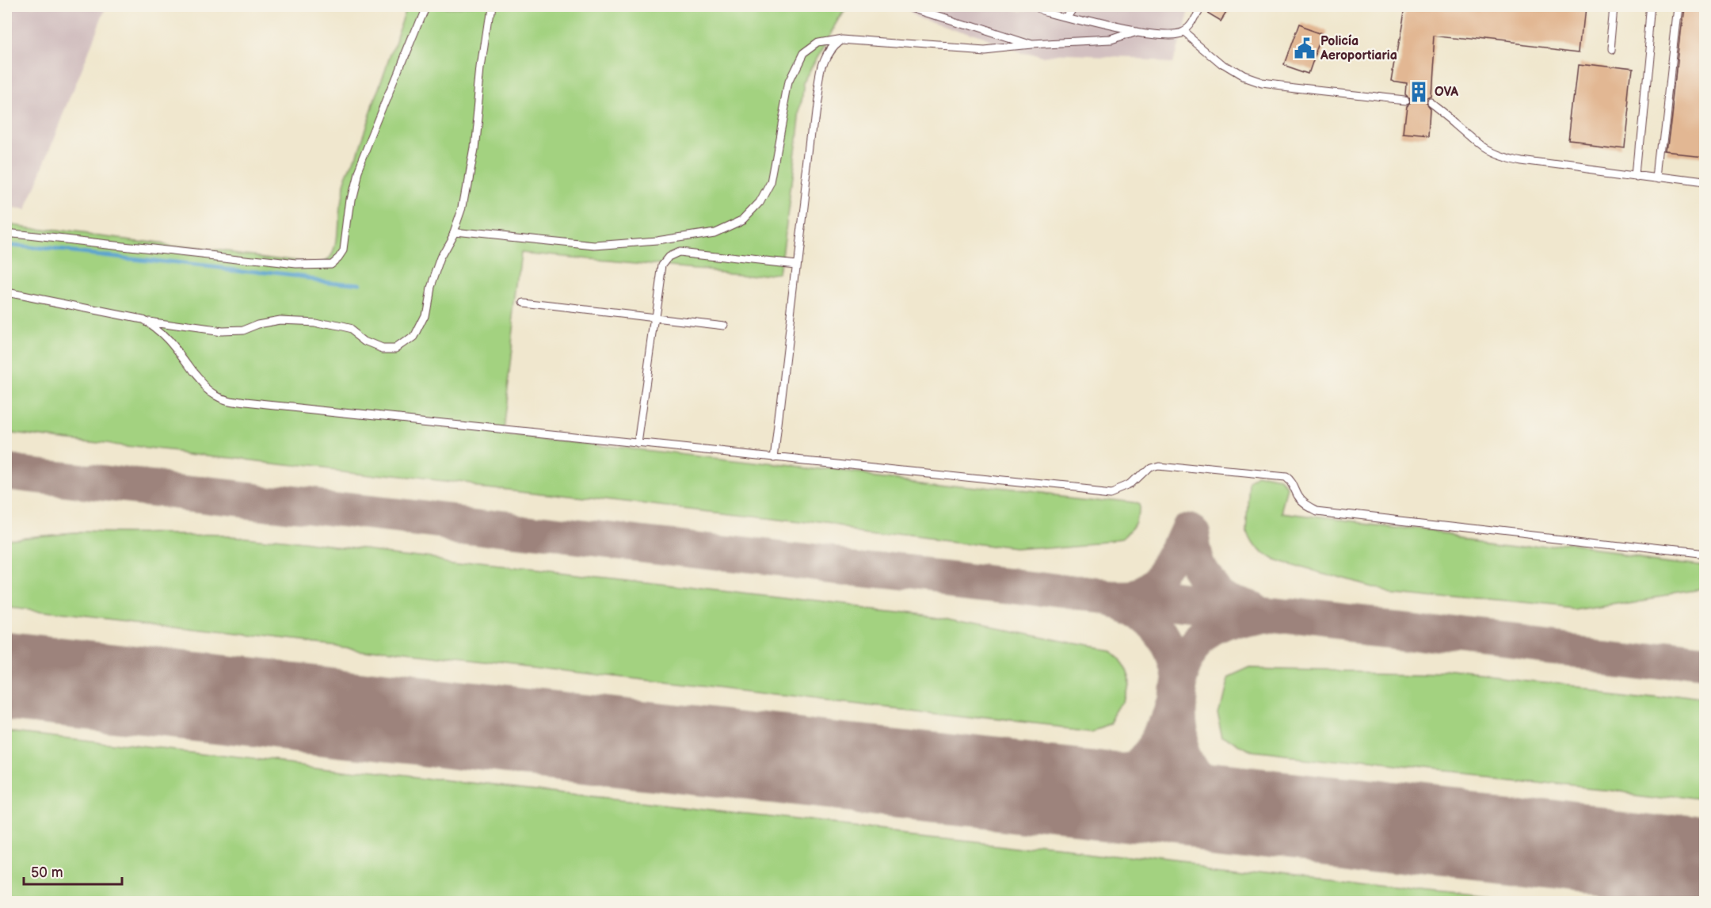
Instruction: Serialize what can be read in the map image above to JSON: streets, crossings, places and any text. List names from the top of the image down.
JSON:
{
  "places": {
    "public building": ["Policía Aeroportiaria"],
    "building": ["OVA"]
  },
  "scale_bar": "50 m"
}
